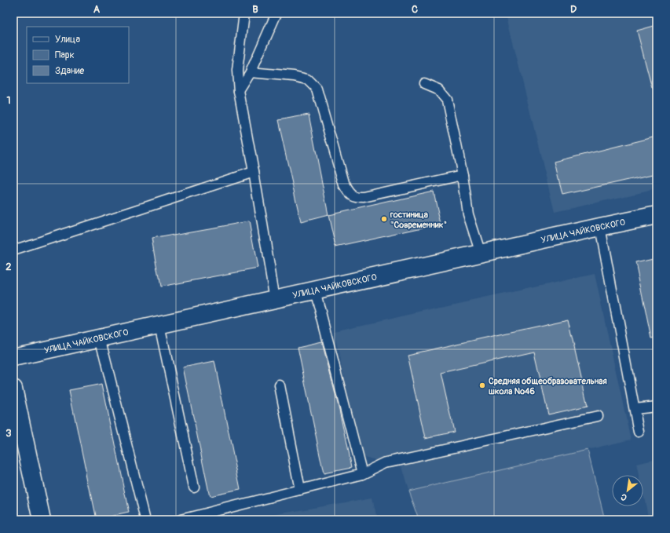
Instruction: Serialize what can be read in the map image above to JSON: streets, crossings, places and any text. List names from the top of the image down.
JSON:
{
  "streets": {
    "street": ["УЛИЦА ЧАЙКОВСКОГО"]
  },
  "places": ["гостиница \"Современник\"", "Средняя общеобразовательная школа №46"],
  "legend": ["Улица", "Парк", "Здание"],
  "north": "bottom left",
  "grid": {
    "columns": [
      "A",
      "B",
      "C",
      "D"
    ],
    "rows": ["1", "2", "3"]
  }
}
